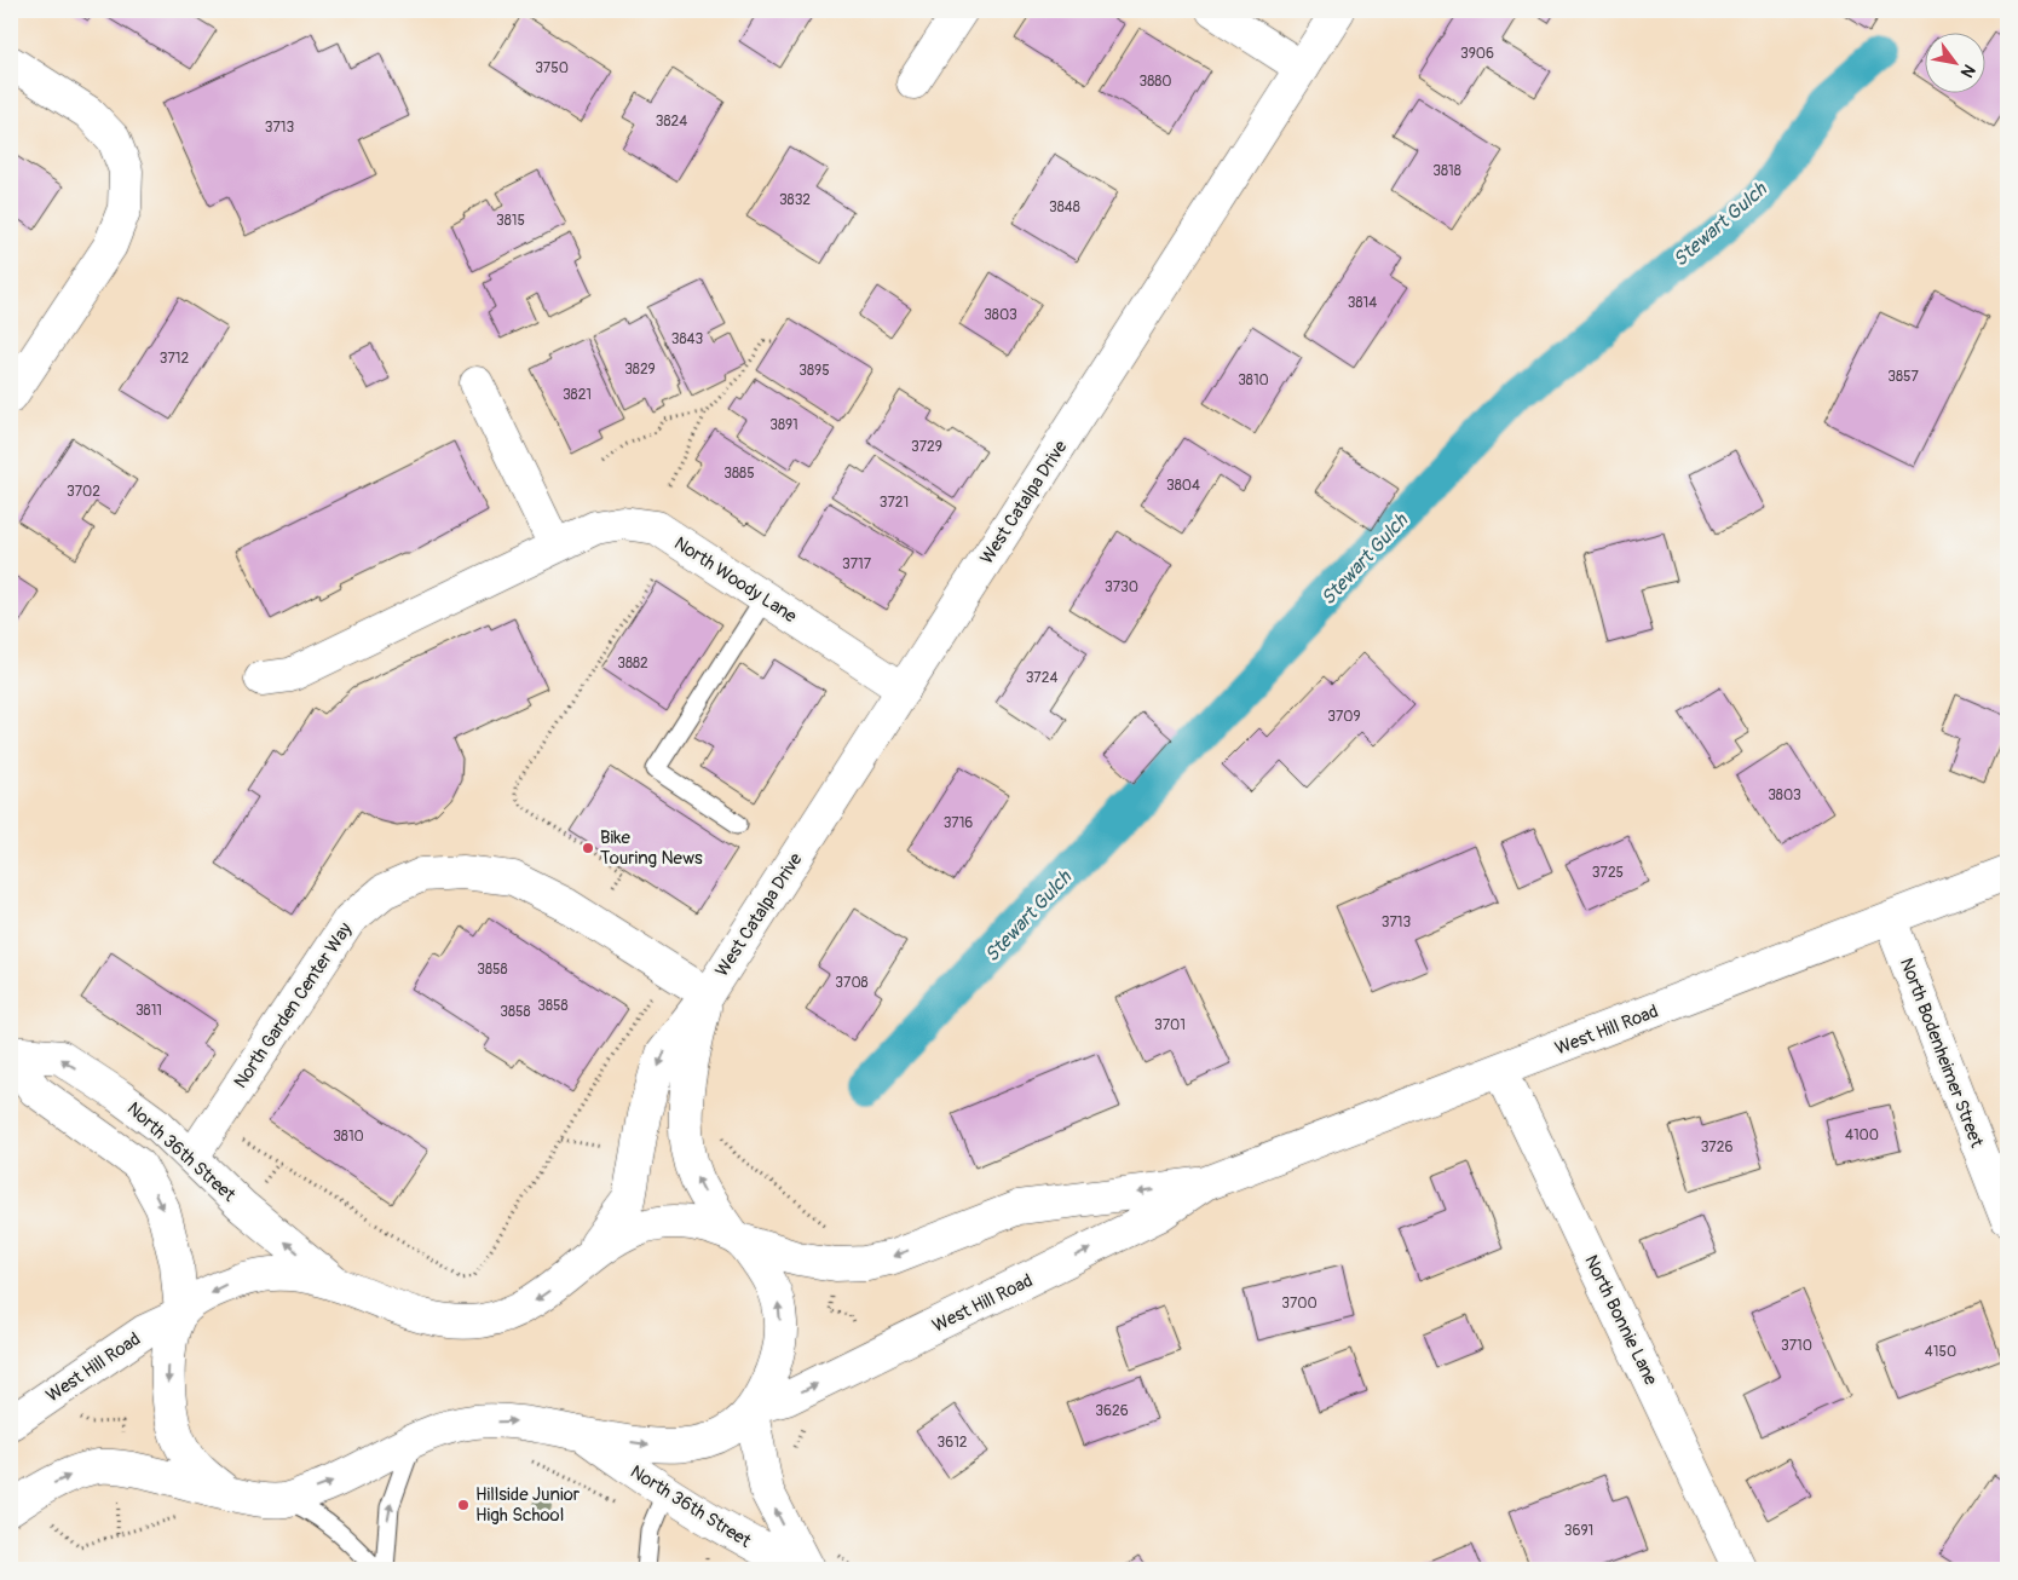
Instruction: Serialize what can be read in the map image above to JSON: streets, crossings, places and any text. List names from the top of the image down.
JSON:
{
  "streets": {
    "street": [
      "West Catalpa Drive",
      "North Woody Lane",
      "North Garden Center Way",
      "West Hill Road",
      "North Bodenheimer Street",
      "North 36th Street",
      "North Bonnie Lane"
    ]
  },
  "crossings": [
    ["West Catalpa Drive", "North Woody Lane"],
    ["West Catalpa Drive", "North Garden Center Way"],
    ["West Catalpa Drive", "West Hill Road"],
    ["West Catalpa Drive", "North 36th Street"],
    ["North Garden Center Way", "North 36th Street"],
    ["West Hill Road", "North Bodenheimer Street"],
    ["West Hill Road", "North 36th Street"],
    ["West Hill Road", "North Bonnie Lane"]
  ],
  "water": ["Stewart Gulch"],
  "places": ["Bike Touring News", "Hillside Junior High School"],
  "house_numbers": [
    "3906",
    "3750",
    "3880",
    "3824",
    "3713",
    "3818",
    "3832",
    "3848",
    "3815",
    "3814",
    "3803",
    "3843",
    "3712",
    "3829",
    "3895",
    "3857",
    "3810",
    "3821",
    "3891",
    "3729",
    "3885",
    "3804",
    "3702",
    "3721",
    "3717",
    "3730",
    "3882",
    "3724",
    "3709",
    "3803",
    "3716",
    "3725",
    "3713",
    "3858",
    "3708",
    "3858",
    "3811",
    "3858",
    "3701",
    "4100",
    "3810",
    "3726",
    "3700",
    "3710",
    "4150",
    "3626",
    "3612",
    "3691"
  ],
  "north": "bottom right"
}
